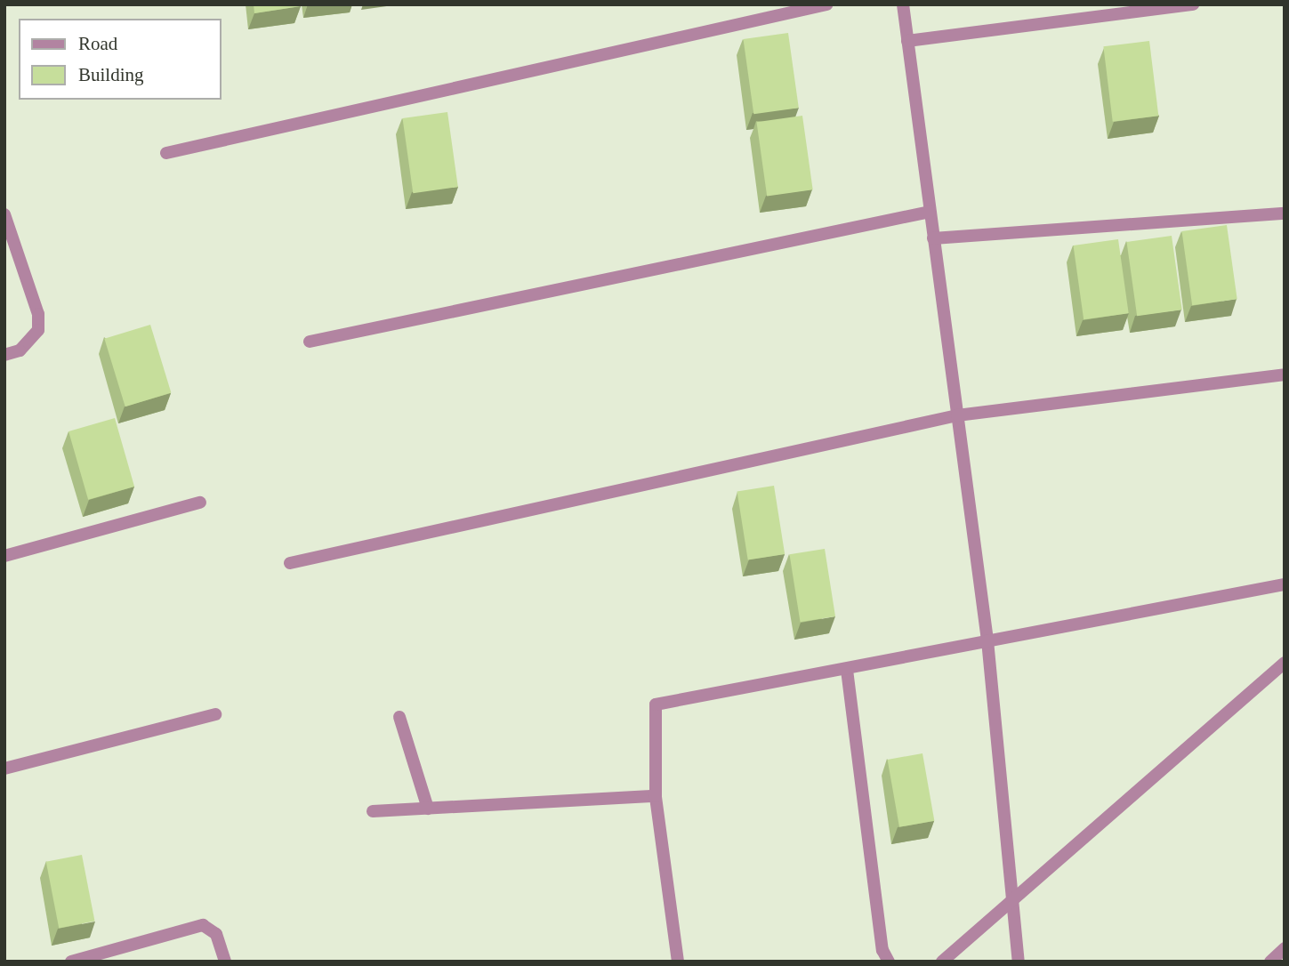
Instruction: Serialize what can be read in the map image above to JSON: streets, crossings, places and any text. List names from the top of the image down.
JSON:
{
  "legend": ["Road", "Building"]
}
